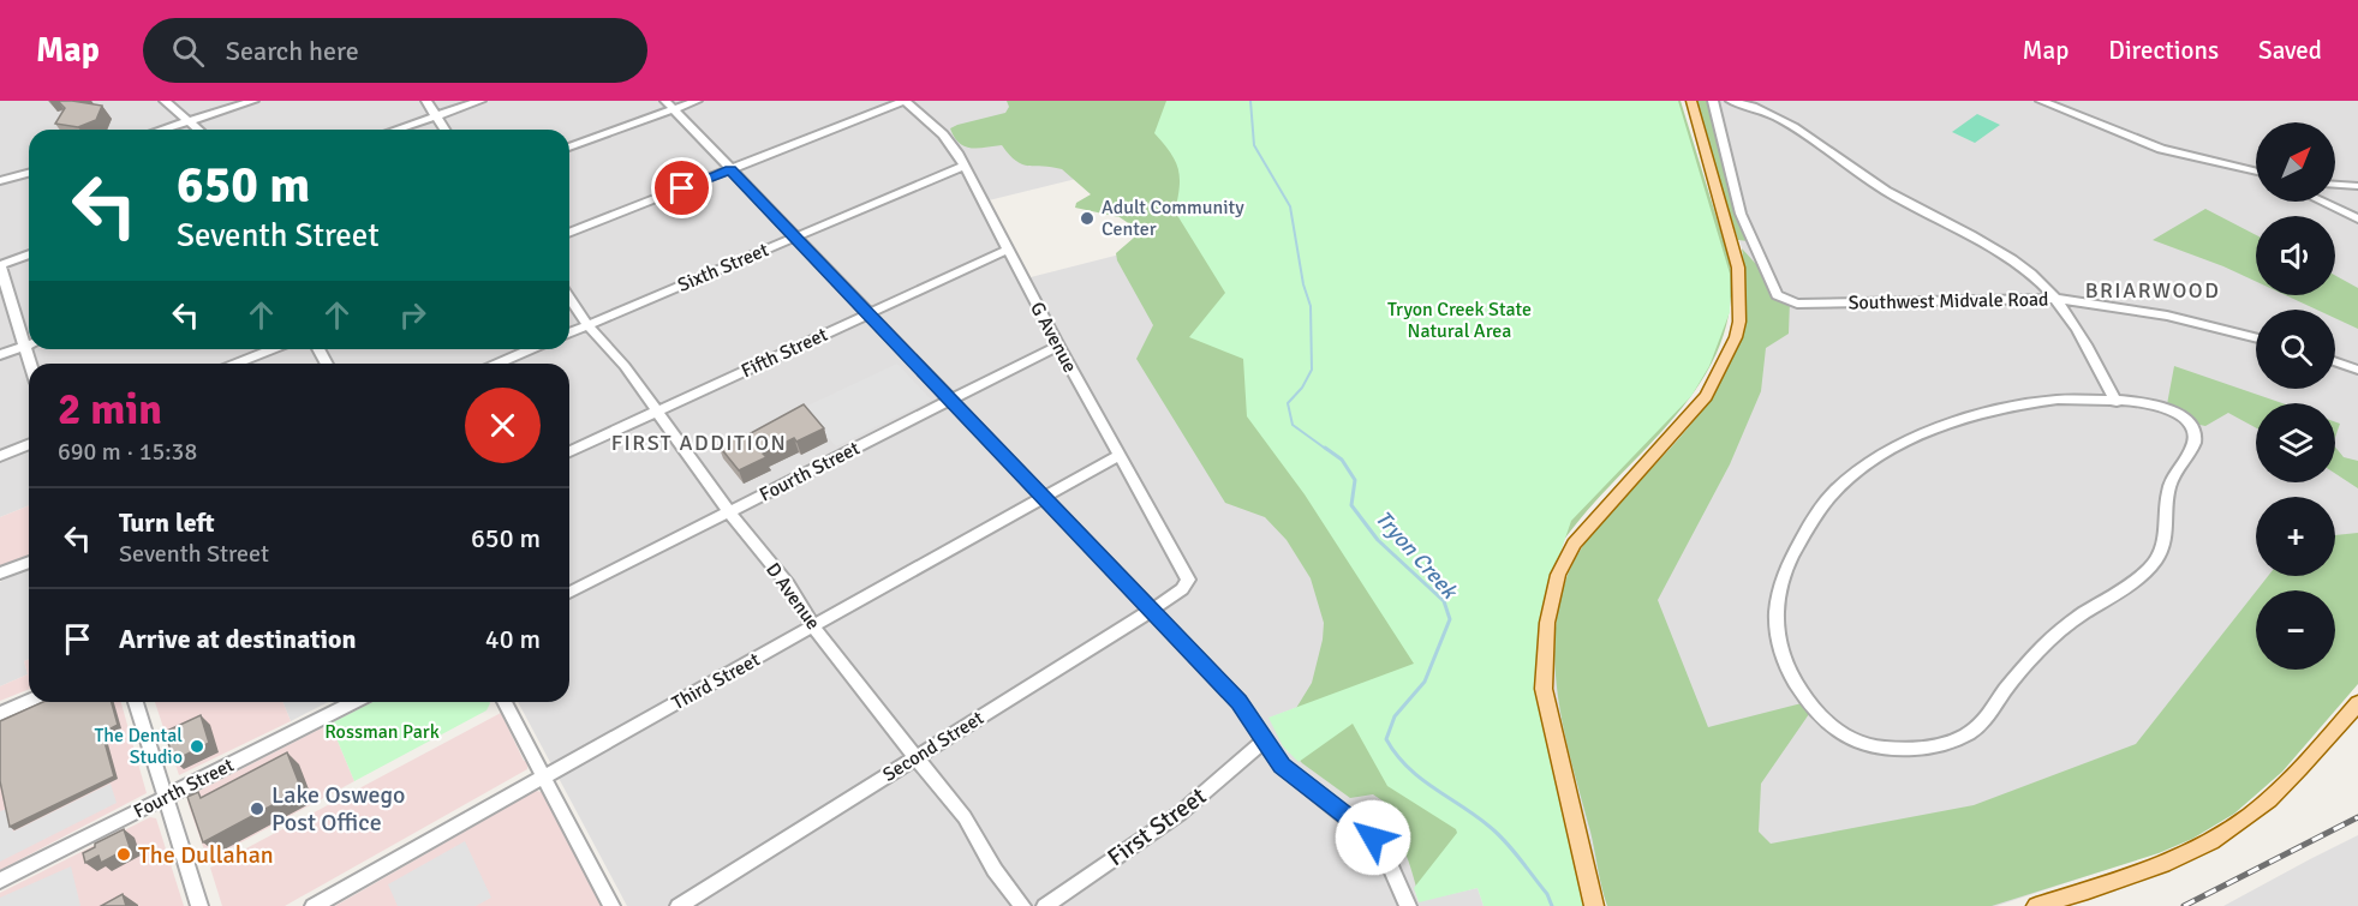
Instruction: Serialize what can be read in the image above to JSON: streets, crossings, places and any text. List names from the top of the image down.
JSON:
{
  "streets": {
    "street": [
      "Sixth Street",
      "Southwest Midvale Road",
      "G Avenue",
      "Fifth Street",
      "Fourth Street",
      "D Avenue",
      "Third Street",
      "Second Street",
      "First Street"
    ]
  },
  "crossings": [
    ["Sixth Street", "G Avenue"],
    ["Sixth Street", "D Avenue"],
    ["G Avenue", "Fifth Street"],
    ["G Avenue", "Fourth Street"],
    ["G Avenue", "Third Street"],
    ["G Avenue", "Second Street"],
    ["Fifth Street", "D Avenue"],
    ["Fourth Street", "D Avenue"],
    ["D Avenue", "Third Street"],
    ["D Avenue", "Second Street"]
  ],
  "districts": ["BRIARWOOD", "FIRST ADDITION"],
  "water": ["Tryon Creek"],
  "parks": ["Tryon Creek State Natural Area", "Rossman Park"],
  "places": [
    "Adult Community Center",
    "The Dental Studio",
    "Lake Oswego Post Office",
    "The Dullahan"
  ],
  "north": "top right",
  "page": {
    "header": "Map",
    "search": "Search here",
    "nav": ["Map", "Directions", "Saved"],
    "map_buttons": ["+", "−"],
    "turn": ["650 m", "Seventh Street"],
    "heading": ["2 min", "690 m · 15:38"],
    "list": [
      {
        "name": "Turn left",
        "note": "Seventh Street",
        "value": "650 m"
      },
      {
        "name": "Arrive at destination",
        "value": "40 m"
      }
    ]
  }
}
